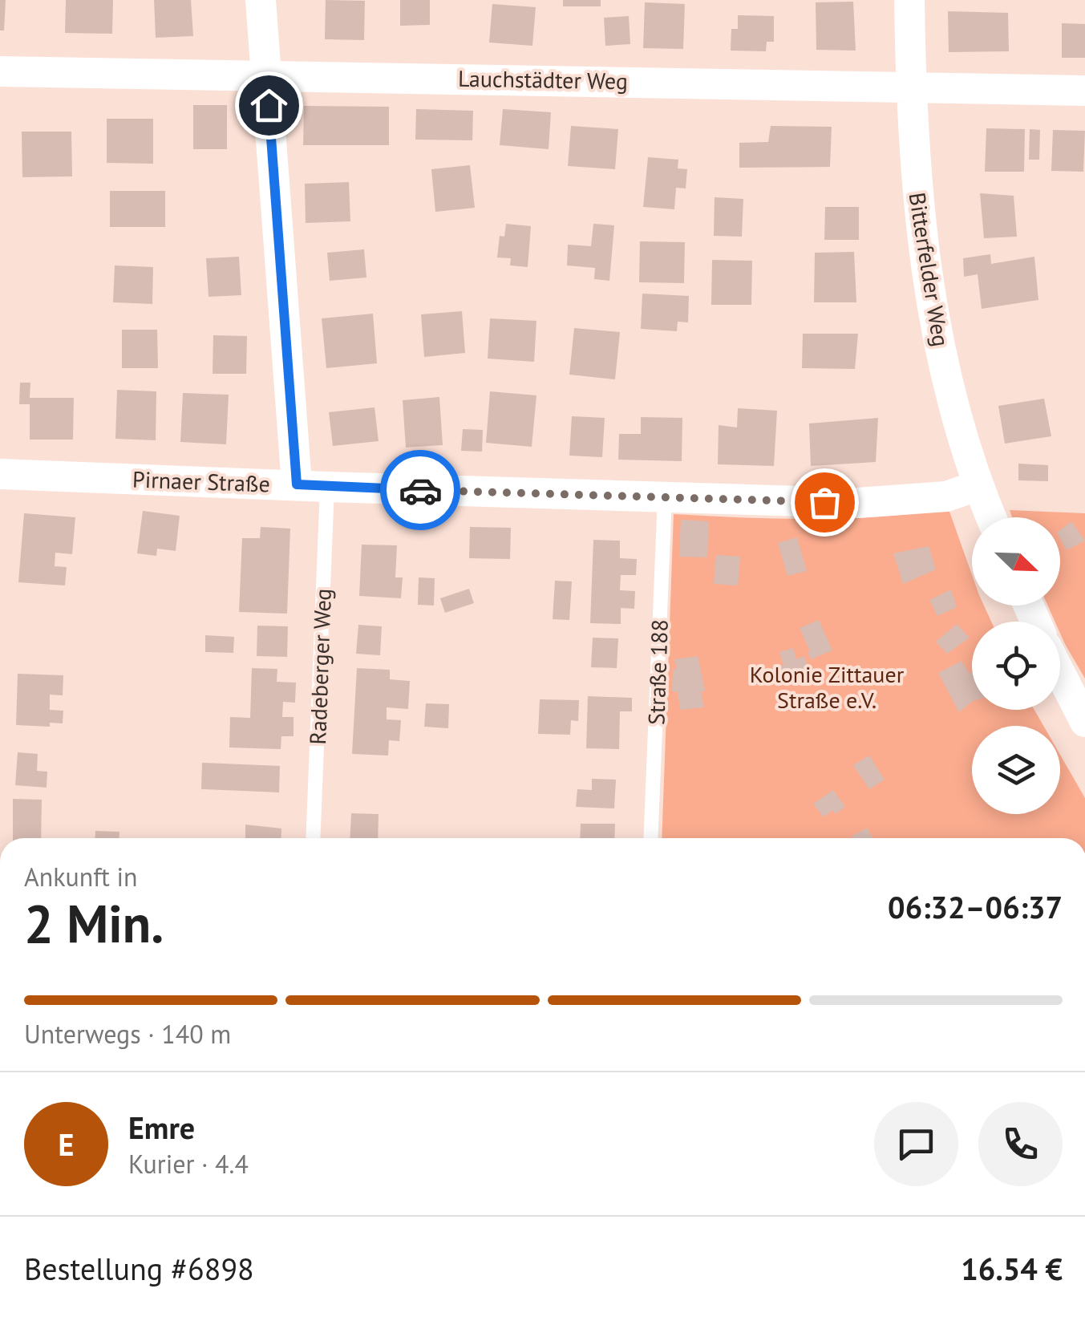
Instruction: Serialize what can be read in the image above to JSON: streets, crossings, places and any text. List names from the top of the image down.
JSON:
{
  "streets": {
    "street": ["Lauchstädter Weg", "Bitterfelder Weg", "Pirnaer Straße"],
    "lane": ["Radeberger Weg", "Straße 188"]
  },
  "crossings": [
    ["Lauchstädter Weg", "Bitterfelder Weg"],
    ["Bitterfelder Weg", "Pirnaer Straße"],
    ["Pirnaer Straße", "Radeberger Weg"],
    ["Pirnaer Straße", "Straße 188"]
  ],
  "parks": ["Kolonie Zittauer Straße e.V."],
  "north": "bottom right",
  "page": {
    "heading": ["2 Min.", "Ankunft in", "06:32–06:37"],
    "panel": [
      "Emre",
      "Kurier · 4.4",
      "Bestellung #6898",
      "16.54 €"
    ],
    "bar": "Unterwegs · 140 m",
    "round": "E"
  }
}
